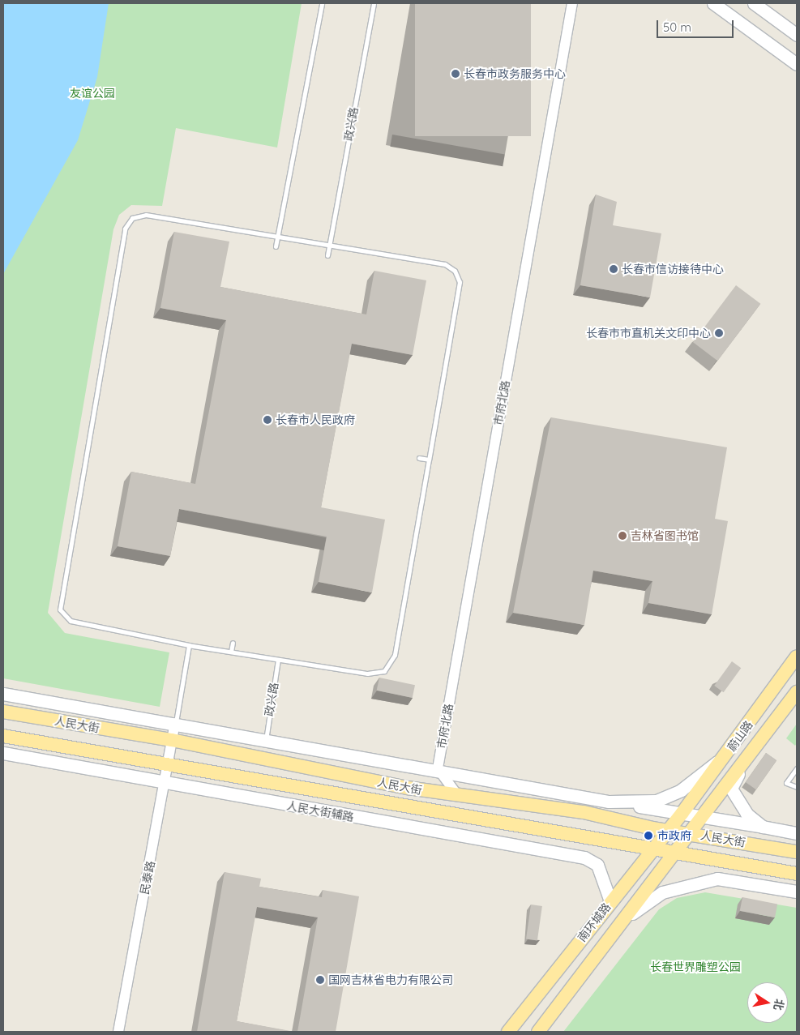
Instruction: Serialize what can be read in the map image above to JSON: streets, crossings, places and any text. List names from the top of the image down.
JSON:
{
  "streets": {
    "main road": [
      "人民大街",
      "蔚山路",
      "人民大街辅路",
      "南环城路"
    ],
    "street": ["市府北路", "民泰路"],
    "lane": ["政兴路"]
  },
  "crossings": [
    ["人民大街", "民泰路"],
    ["人民大街", "南环城路"],
    ["蔚山路", "南环城路"],
    ["人民大街辅路", "民泰路"],
    ["人民大街辅路", "南环城路"]
  ],
  "parks": ["友谊公园", "长春世界雕塑公园"],
  "places": [
    "长春市政务服务中心",
    "长春市信访接待中心",
    "长春市市直机关文印中心",
    "长春市人民政府",
    "吉林省图书馆",
    "市政府",
    "国网吉林省电力有限公司"
  ],
  "scale_bar": "50 m",
  "north": "right"
}
